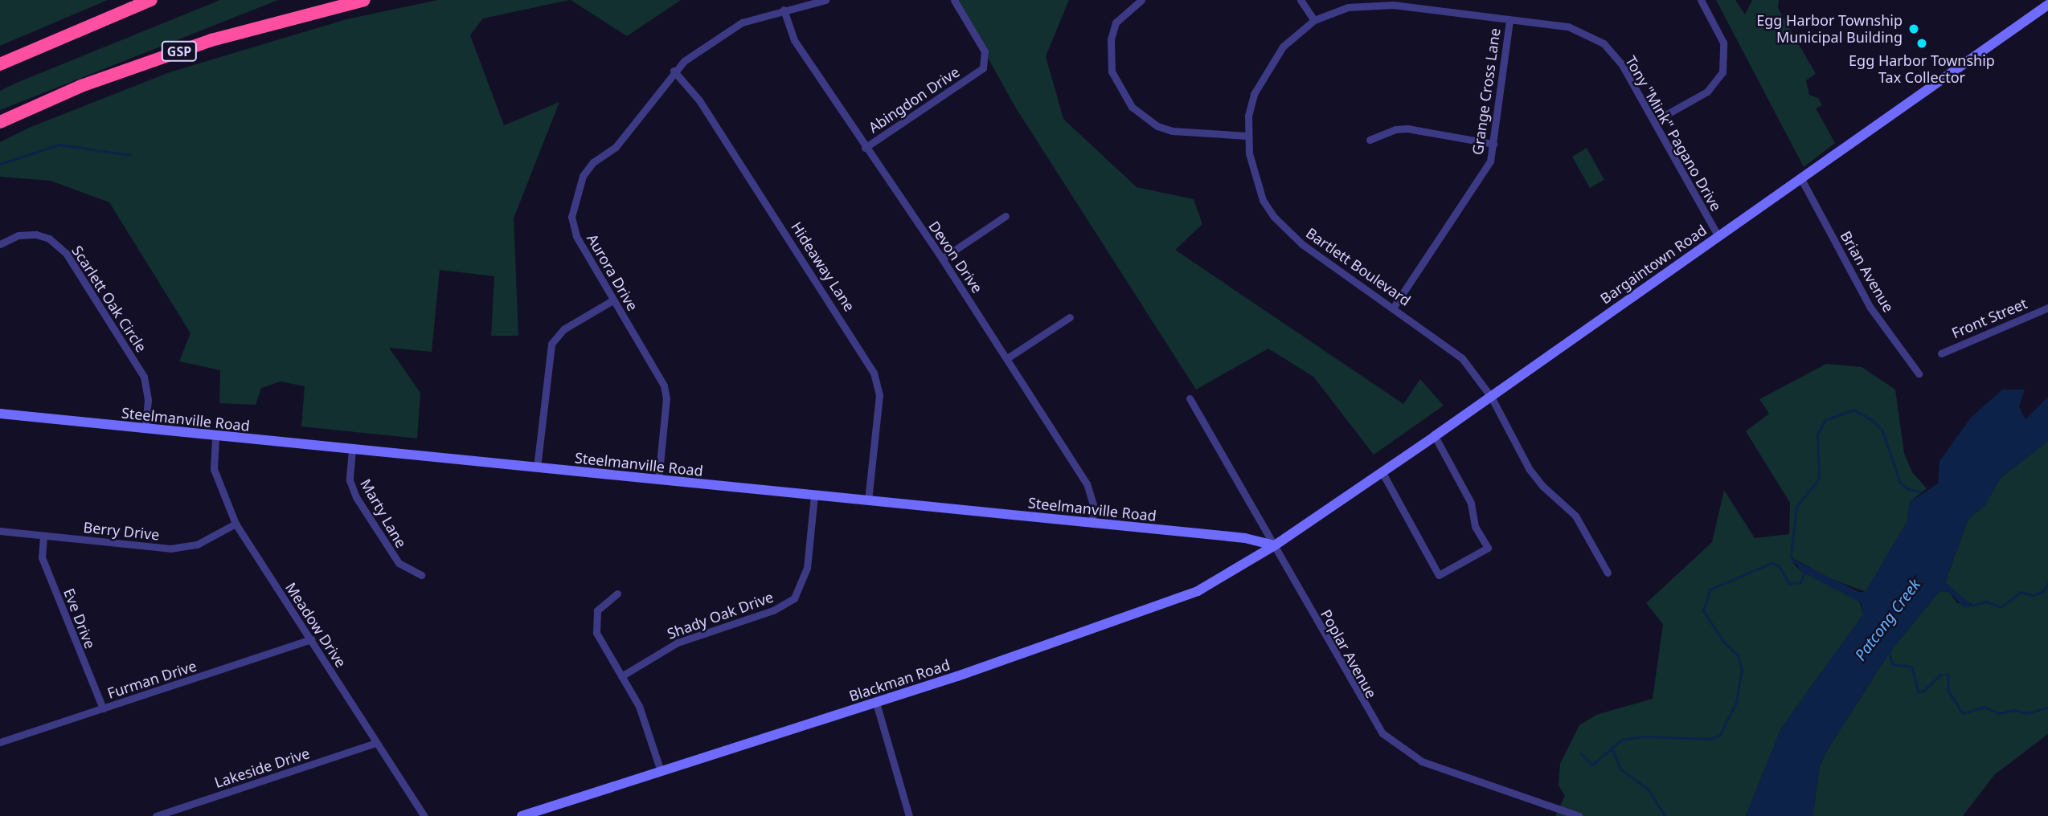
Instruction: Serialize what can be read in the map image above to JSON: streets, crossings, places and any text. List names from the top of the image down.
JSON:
{
  "streets": {
    "highway": ["GSP"],
    "main road": ["Bargaintown Road", "Steelmanville Road", "Blackman Road"],
    "street": [
      "Grange Cross Lane",
      "Abingdon Drive",
      "Tony \"Mink\" Pagano Drive",
      "Devon Drive",
      "Hideaway Lane",
      "Bartlett Boulevard",
      "Brian Avenue",
      "Aurora Drive",
      "Scarlett Oak Circle",
      "Front Street",
      "Marty Lane",
      "Berry Drive",
      "Shady Oak Drive",
      "Eve Drive",
      "Meadow Drive",
      "Poplar Avenue",
      "Furman Drive",
      "Lakeside Drive"
    ]
  },
  "crossings": [
    ["Grange Cross Lane", "Tony \"Mink\" Pagano Drive"],
    ["Grange Cross Lane", "Bartlett Boulevard"],
    ["Abingdon Drive", "Devon Drive"],
    ["Tony \"Mink\" Pagano Drive", "Bargaintown Road"],
    ["Tony \"Mink\" Pagano Drive", "Bartlett Boulevard"],
    ["Devon Drive", "Aurora Drive"],
    ["Devon Drive", "Steelmanville Road"],
    ["Bargaintown Road", "Bartlett Boulevard"],
    ["Bargaintown Road", "Brian Avenue"],
    ["Bargaintown Road", "Steelmanville Road"],
    ["Bargaintown Road", "Poplar Avenue"],
    ["Bargaintown Road", "Blackman Road"],
    ["Hideaway Lane", "Aurora Drive"],
    ["Hideaway Lane", "Steelmanville Road"],
    ["Aurora Drive", "Steelmanville Road"],
    ["Scarlett Oak Circle", "Steelmanville Road"],
    ["Steelmanville Road", "Marty Lane"],
    ["Steelmanville Road", "Shady Oak Drive"],
    ["Steelmanville Road", "Meadow Drive"],
    ["Steelmanville Road", "Poplar Avenue"],
    ["Steelmanville Road", "Blackman Road"],
    ["Berry Drive", "Eve Drive"],
    ["Berry Drive", "Meadow Drive"],
    ["Eve Drive", "Furman Drive"],
    ["Meadow Drive", "Furman Drive"],
    ["Meadow Drive", "Lakeside Drive"],
    ["Poplar Avenue", "Blackman Road"]
  ],
  "water": ["Patcong Creek"],
  "places": ["Egg Harbor Township Municipal Building", "Egg Harbor Township Tax Collector"]
}
